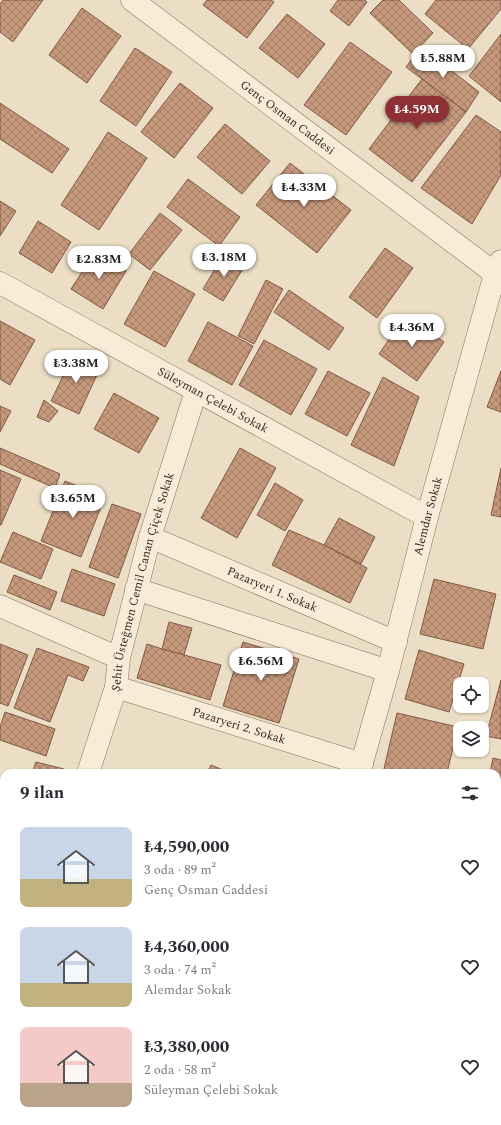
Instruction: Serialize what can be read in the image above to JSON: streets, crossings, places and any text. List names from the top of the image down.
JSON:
{
  "streets": {
    "street": [
      "Genç Osman Caddesi",
      "Süleyman Çelebi Sokak",
      "Alemdar Sokak",
      "Şehit Üsteğmen Cemil Canan Çiçek Sokak",
      "Pazaryeri 1. Sokak",
      "Pazaryeri 2. Sokak"
    ]
  },
  "crossings": [
    ["Genç Osman Caddesi", "Alemdar Sokak"],
    ["Süleyman Çelebi Sokak", "Alemdar Sokak"],
    ["Süleyman Çelebi Sokak", "Şehit Üsteğmen Cemil Canan Çiçek Sokak"],
    ["Alemdar Sokak", "Pazaryeri 1. Sokak"],
    ["Alemdar Sokak", "Pazaryeri 2. Sokak"],
    ["Şehit Üsteğmen Cemil Canan Çiçek Sokak", "Pazaryeri 1. Sokak"],
    ["Şehit Üsteğmen Cemil Canan Çiçek Sokak", "Pazaryeri 2. Sokak"]
  ],
  "page": {
    "price": [
      "₺5.88M",
      "₺4.59M",
      "₺4.33M",
      "₺3.18M",
      "₺2.83M",
      "₺4.36M",
      "₺3.38M",
      "₺3.65M",
      "₺6.56M"
    ],
    "heading": "9 ilan",
    "list": [
      {
        "name": "₺4,590,000",
        "note": "3 oda · 89 m² · Genç Osman Caddesi"
      },
      {
        "name": "₺4,360,000",
        "note": "3 oda · 74 m² · Alemdar Sokak"
      },
      {
        "name": "₺3,380,000",
        "note": "2 oda · 58 m² · Süleyman Çelebi Sokak"
      }
    ]
  }
}
